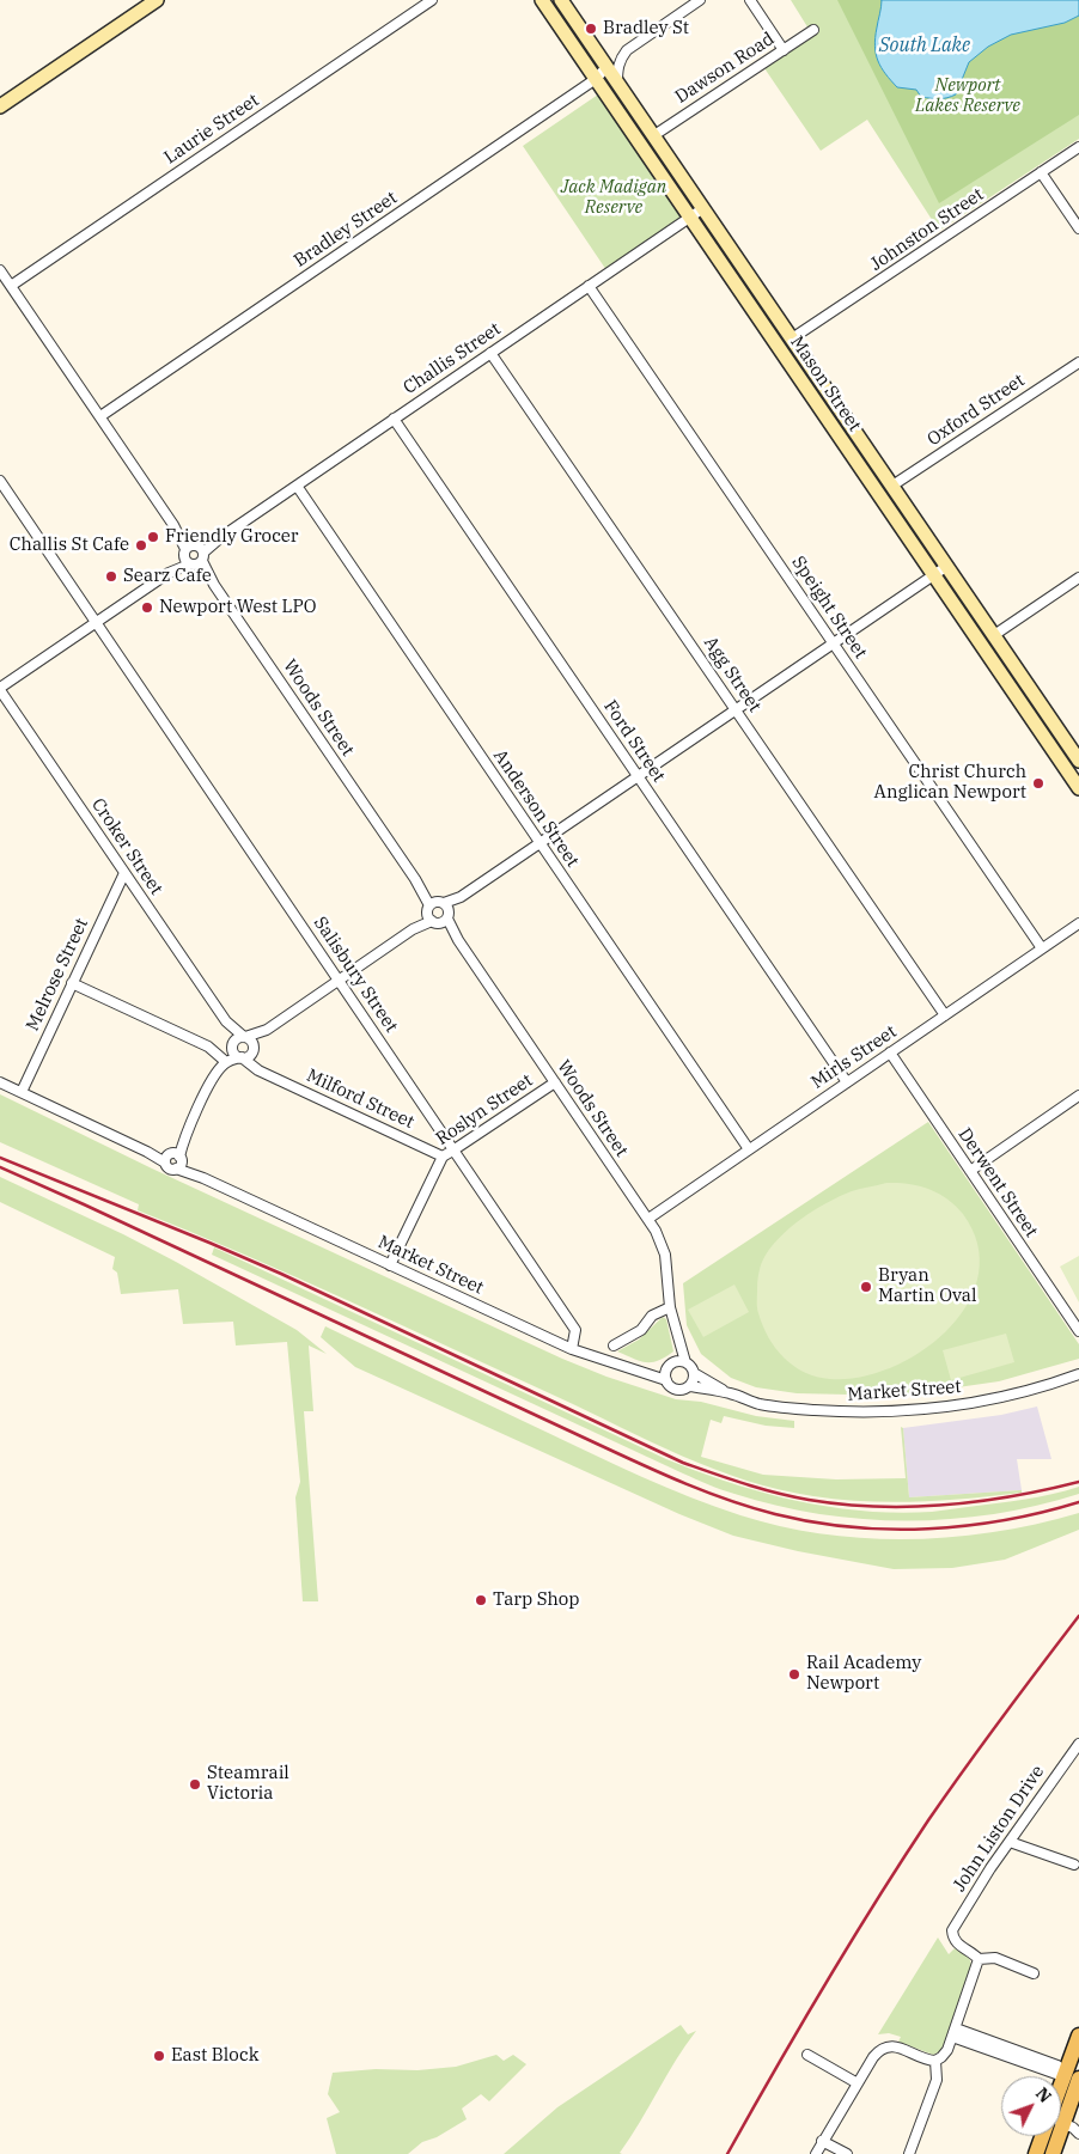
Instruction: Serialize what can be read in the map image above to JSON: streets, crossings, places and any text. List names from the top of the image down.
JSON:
{
  "streets": {
    "street": [
      "Dawson Road",
      "Laurie Street",
      "Bradley Street",
      "Johnston Street",
      "Challis Street",
      "Mason Street",
      "Oxford Street",
      "Speight Street",
      "Agg Street",
      "Woods Street",
      "Ford Street",
      "Anderson Street",
      "Croker Street",
      "Melrose Street",
      "Salisbury Street",
      "Mirls Street",
      "Milford Street",
      "Roslyn Street",
      "Derwent Street",
      "Market Street",
      "John Liston Drive"
    ]
  },
  "crossings": [
    ["Dawson Road", "Mason Street"],
    ["Laurie Street", "Woods Street"],
    ["Bradley Street", "Mason Street"],
    ["Bradley Street", "Woods Street"],
    ["Johnston Street", "Mason Street"],
    ["Challis Street", "Mason Street"],
    ["Challis Street", "Speight Street"],
    ["Challis Street", "Agg Street"],
    ["Challis Street", "Woods Street"],
    ["Challis Street", "Ford Street"],
    ["Challis Street", "Anderson Street"],
    ["Challis Street", "Croker Street"],
    ["Challis Street", "Salisbury Street"],
    ["Mason Street", "Oxford Street"],
    ["Speight Street", "Mirls Street"],
    ["Agg Street", "Mirls Street"],
    ["Woods Street", "Mirls Street"],
    ["Woods Street", "Roslyn Street"],
    ["Woods Street", "Market Street"],
    ["Ford Street", "Mirls Street"],
    ["Anderson Street", "Mirls Street"],
    ["Croker Street", "Melrose Street"],
    ["Croker Street", "Milford Street"],
    ["Melrose Street", "Market Street"],
    ["Salisbury Street", "Roslyn Street"],
    ["Salisbury Street", "Market Street"],
    ["Mirls Street", "Derwent Street"],
    ["Milford Street", "Roslyn Street"],
    ["Roslyn Street", "Market Street"]
  ],
  "water": ["South Lake"],
  "parks": ["Newport Lakes Reserve", "Jack Madigan Reserve"],
  "places": [
    "Bradley St",
    "Friendly Grocer",
    "Challis St Cafe",
    "Searz Cafe",
    "Newport West LPO",
    "Christ Church Anglican Newport",
    "Bryan Martin Oval",
    "Tarp Shop",
    "Rail Academy Newport",
    "Steamrail Victoria",
    "East Block"
  ],
  "north": "top right"
}
